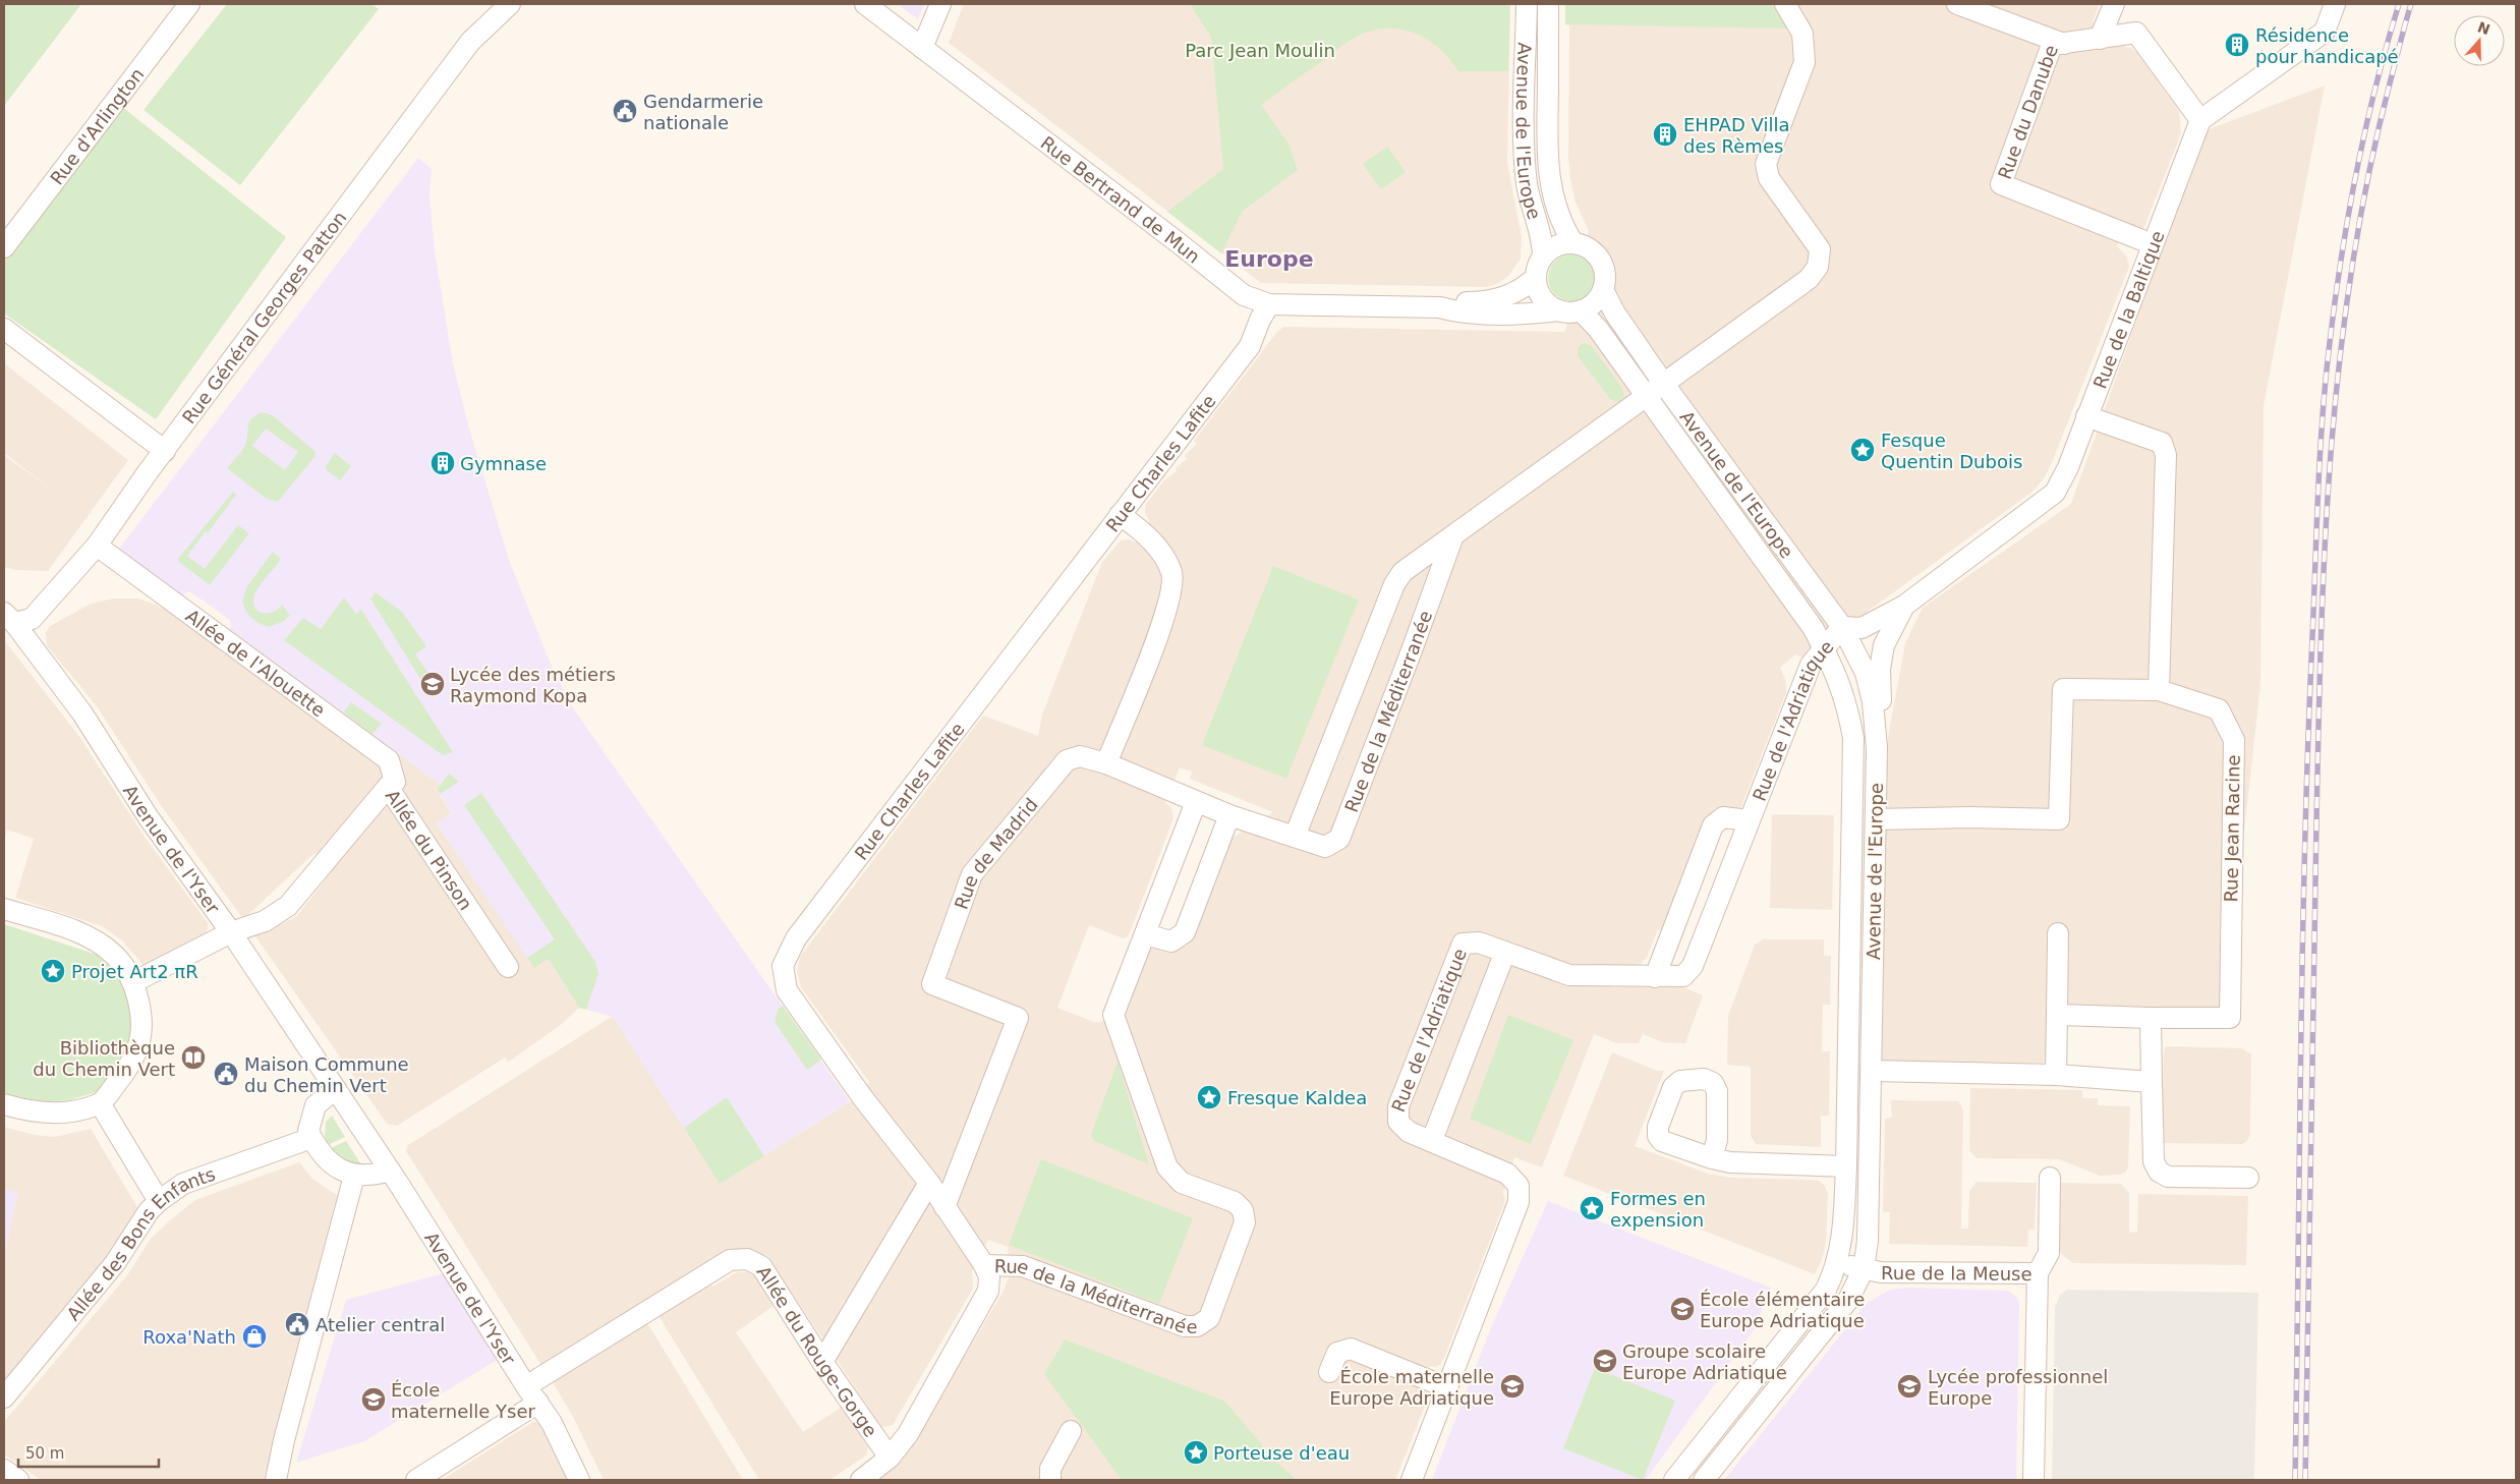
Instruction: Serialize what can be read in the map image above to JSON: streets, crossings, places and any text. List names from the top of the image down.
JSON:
{
  "streets": {
    "street": [
      "Rue du Danube",
      "Rue d'Arlington",
      "Avenue de l'Europe",
      "Rue Bertrand de Mun",
      "Rue de la Baltique",
      "Rue Général Georges Patton",
      "Rue Charles Lafite",
      "Allée de l'Alouette",
      "Rue de la Méditerranée",
      "Rue de l'Adriatique",
      "Rue Jean Racine",
      "Avenue de l'Yser",
      "Allée du Pinson",
      "Rue de Madrid",
      "Allée des Bons Enfants",
      "Rue de la Meuse",
      "Allée du Rouge-Gorge"
    ]
  },
  "crossings": [
    ["Rue du Danube", "Rue de la Baltique"],
    ["Avenue de l'Europe", "Rue Bertrand de Mun"],
    ["Avenue de l'Europe", "Rue de la Baltique"],
    ["Avenue de l'Europe", "Rue de l'Adriatique"],
    ["Avenue de l'Europe", "Rue de la Meuse"],
    ["Rue Bertrand de Mun", "Rue Charles Lafite"],
    ["Rue de la Baltique", "Rue de l'Adriatique"],
    ["Rue Général Georges Patton", "Allée de l'Alouette"],
    ["Rue Général Georges Patton", "Avenue de l'Yser"],
    ["Rue Charles Lafite", "Rue de la Méditerranée"],
    ["Rue Charles Lafite", "Rue de Madrid"],
    ["Rue Charles Lafite", "Allée du Rouge-Gorge"],
    ["Allée de l'Alouette", "Allée du Pinson"],
    ["Rue de la Méditerranée", "Rue de Madrid"],
    ["Avenue de l'Yser", "Allée du Pinson"],
    ["Avenue de l'Yser", "Allée du Rouge-Gorge"]
  ],
  "districts": ["Europe"],
  "parks": ["Parc Jean Moulin"],
  "places": {
    "building": ["Résidence pour handicapé", "EHPAD Villa des Rèmes", "Gymnase"],
    "public building": ["Gendarmerie nationale", "Maison Commune du Chemin Vert", "Atelier central"],
    "place": [
      "Fesque Quentin Dubois",
      "Projet Art2 πR",
      "Fresque Kaldea",
      "Formes en expension",
      "Porteuse d'eau"
    ],
    "school or university": [
      "Lycée des métiers Raymond Kopa",
      "École élémentaire Europe Adriatique",
      "Groupe scolaire Europe Adriatique",
      "École maternelle Europe Adriatique",
      "Lycée professionnel Europe",
      "École maternelle Yser"
    ],
    "library": ["Bibliothèque du Chemin Vert"],
    "shop": ["Roxa'Nath"]
  },
  "scale_bar": "50 m",
  "north": "top"
}
